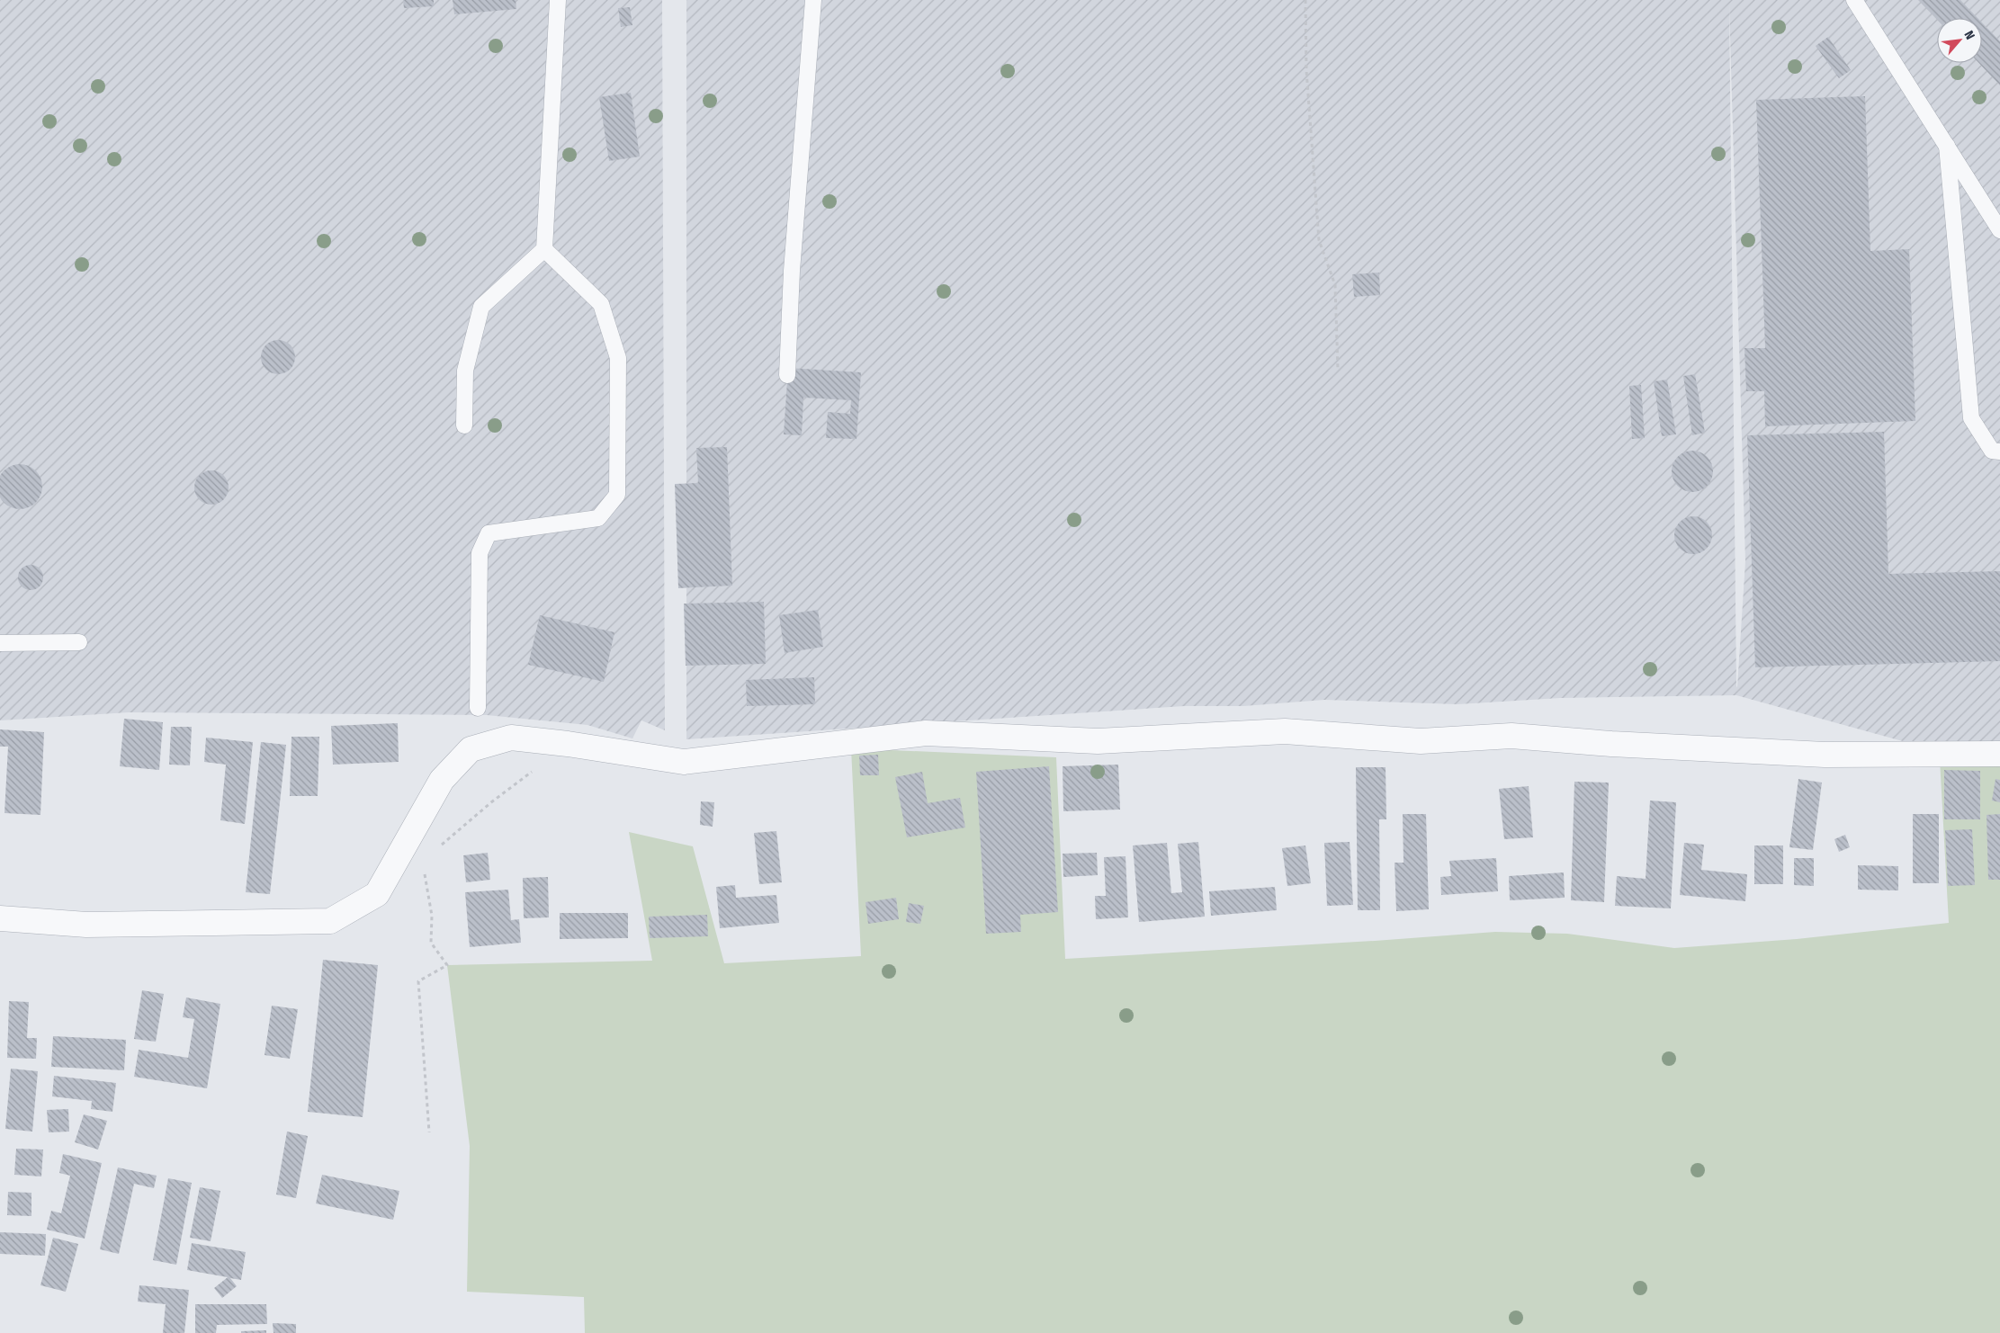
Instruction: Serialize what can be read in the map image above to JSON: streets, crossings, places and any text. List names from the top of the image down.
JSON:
{
  "north": "top right"
}
